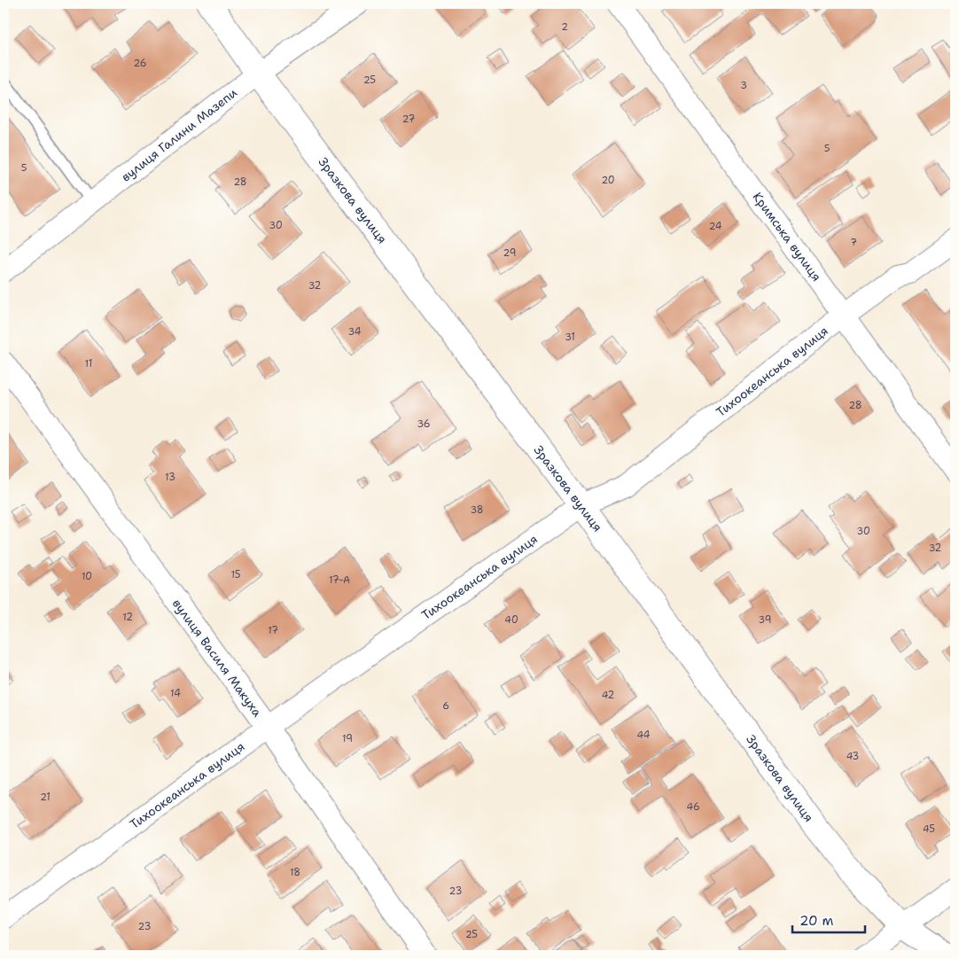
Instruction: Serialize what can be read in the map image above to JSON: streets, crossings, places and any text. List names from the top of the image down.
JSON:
{
  "streets": {
    "street": [
      "вулиця Галини Мазепи",
      "Зразкова вулиця",
      "Кримська вулиця",
      "Тихоокеанська вулиця",
      "вулиця Василя Макуха"
    ]
  },
  "crossings": [
    ["вулиця Галини Мазепи", "Зразкова вулиця"],
    ["Зразкова вулиця", "Тихоокеанська вулиця"],
    ["Кримська вулиця", "Тихоокеанська вулиця"],
    ["Тихоокеанська вулиця", "вулиця Василя Макуха"]
  ],
  "house_numbers": [
    "2",
    "26",
    "25",
    "3",
    "27",
    "5",
    "5",
    "20",
    "28",
    "30",
    "24",
    "7",
    "29",
    "32",
    "34",
    "31",
    "11",
    "28",
    "36",
    "13",
    "38",
    "30",
    "32",
    "15",
    "10",
    "17-А",
    "12",
    "40",
    "39",
    "17",
    "14",
    "42",
    "6",
    "44",
    "19",
    "43",
    "21",
    "46",
    "45",
    "18",
    "23",
    "23",
    "25"
  ],
  "scale_bar": "20 m"
}
